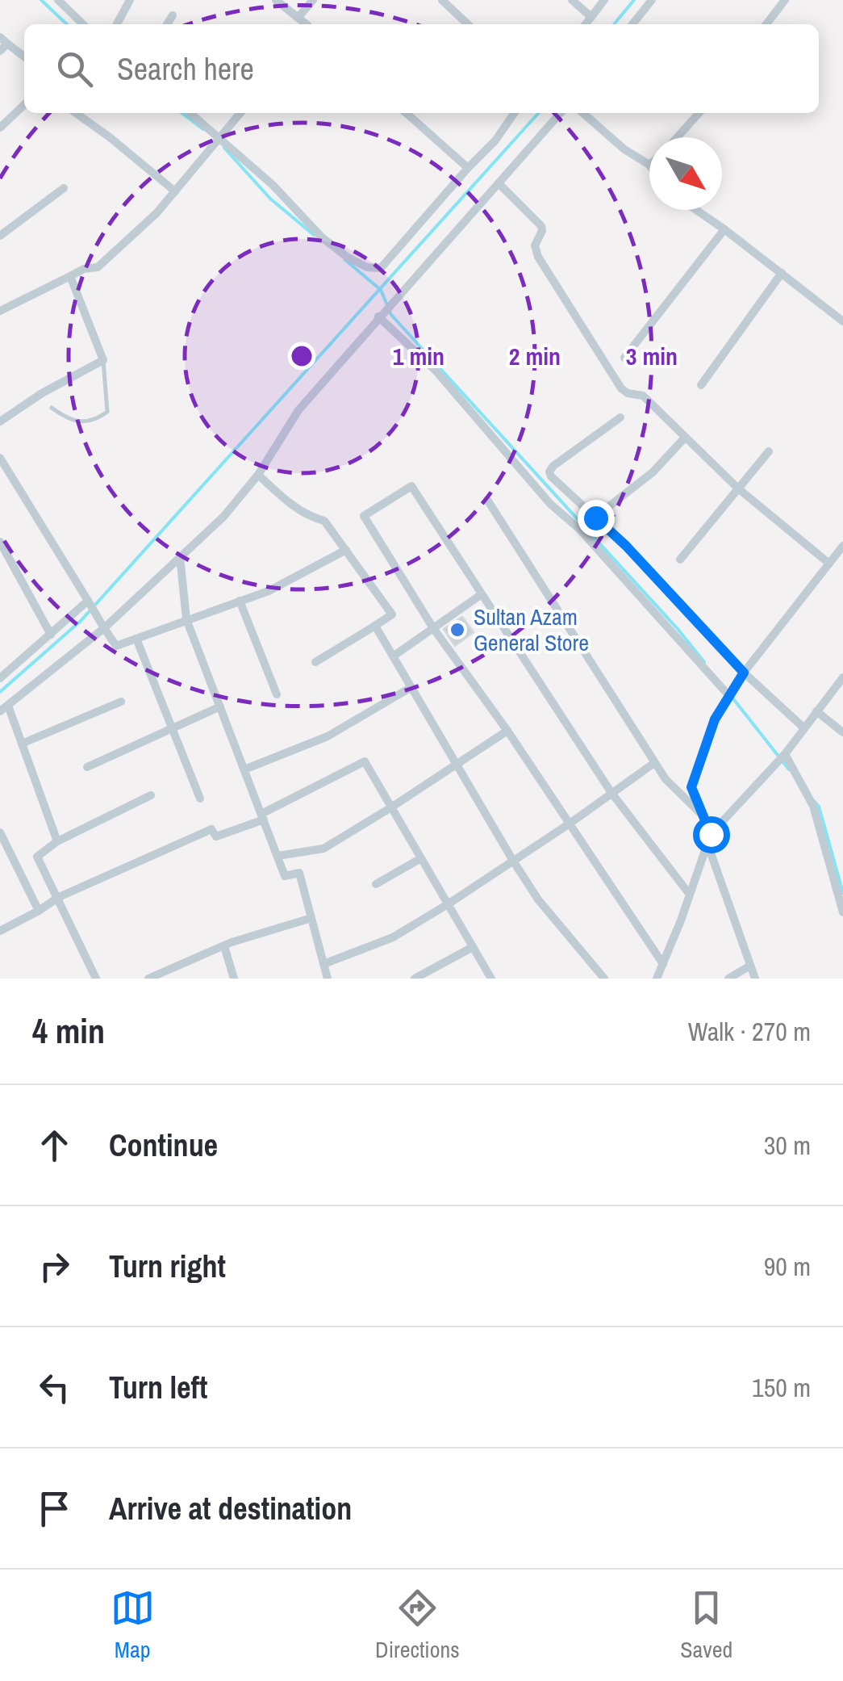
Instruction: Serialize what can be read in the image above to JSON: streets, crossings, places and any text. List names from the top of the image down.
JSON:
{
  "places": ["Sultan Azam General Store"],
  "north": "bottom right",
  "page": {
    "search": "Search here",
    "heading": ["4 min", "Walk · 270 m"],
    "list": [
      ["Continue", "30 m"],
      ["Turn right", "90 m"],
      ["Turn left", "150 m"],
      "Arrive at destination"
    ],
    "nav": ["Map", "Directions", "Saved"]
  },
  "rings": ["1 min", "2 min", "3 min"]
}
